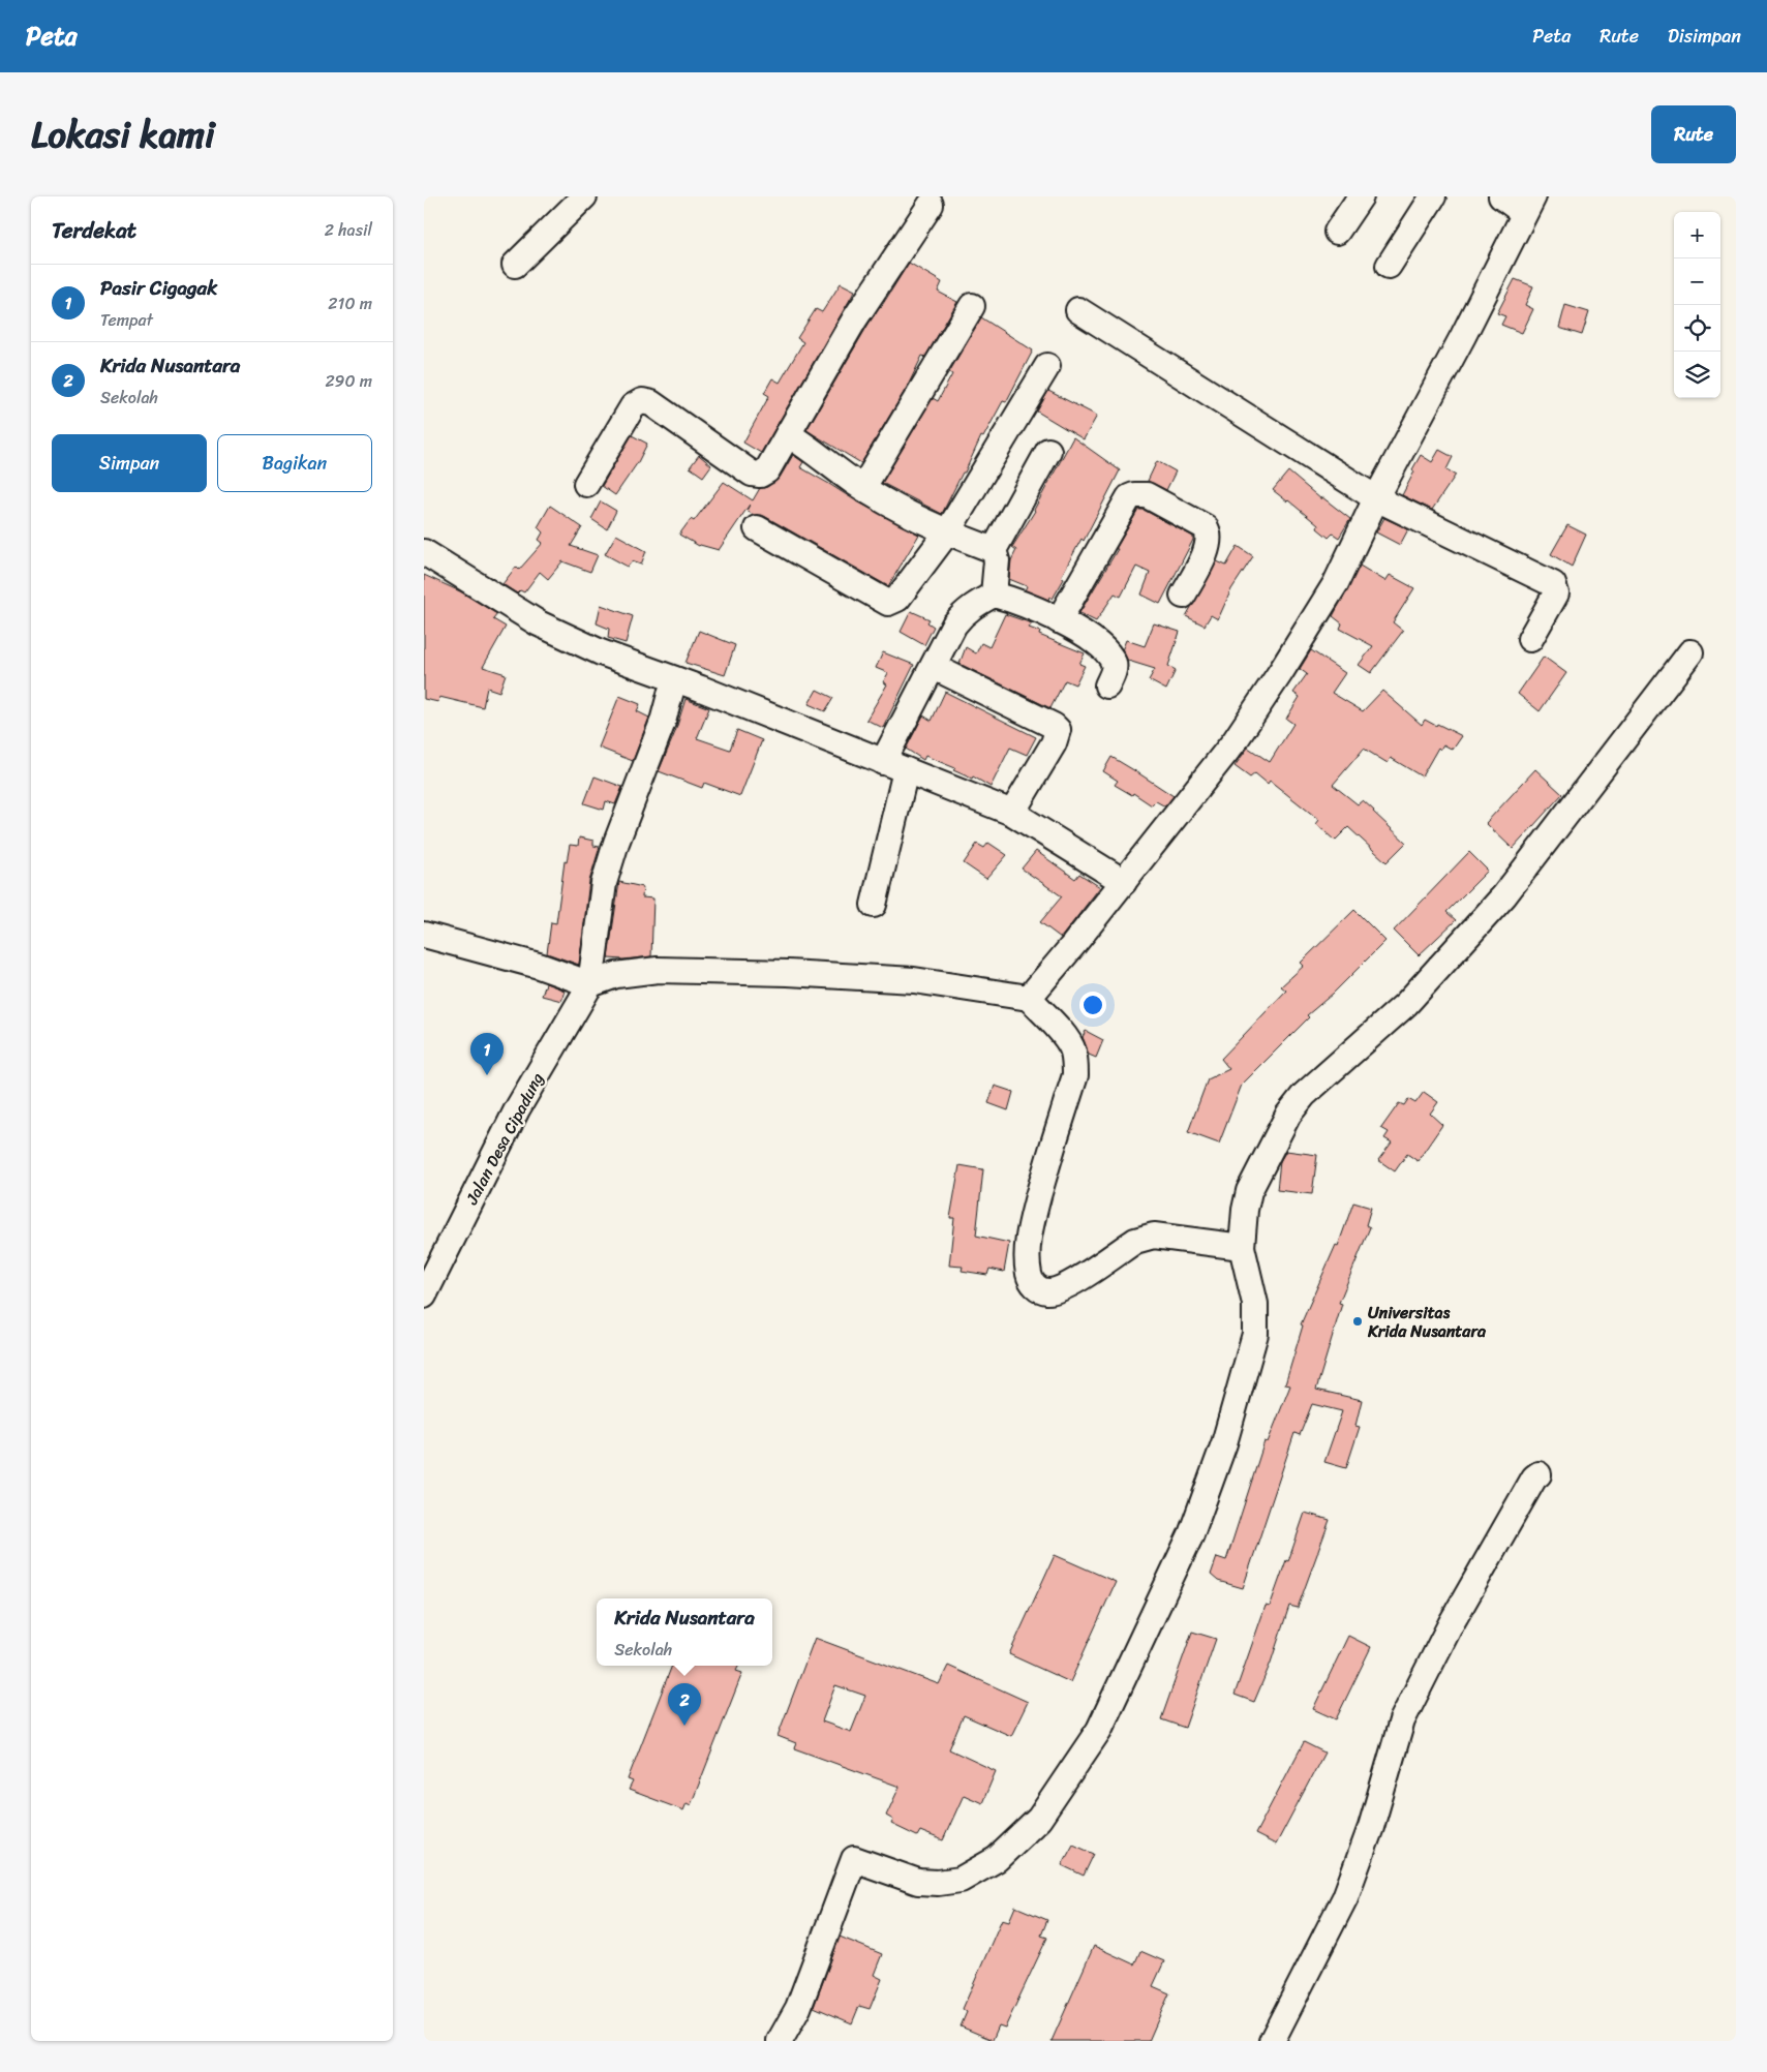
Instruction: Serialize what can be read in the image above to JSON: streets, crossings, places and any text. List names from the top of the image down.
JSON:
{
  "streets": {
    "street": ["Jalan Desa Cipadung"]
  },
  "places": ["Universitas Krida Nusantara"],
  "page": {
    "header": "Peta",
    "nav": ["Peta", "Rute", "Disimpan"],
    "title": "Lokasi kami",
    "buttons": [
      "Rute",
      ["Simpan", "Bagikan"]
    ],
    "heading": ["Terdekat", "2 hasil"],
    "map_buttons": ["+", "−"],
    "list": [
      {
        "mark": "1",
        "name": "Pasir Cigagak",
        "note": "Tempat",
        "value": "210 m"
      },
      {
        "mark": "2",
        "name": "Krida Nusantara",
        "note": "Sekolah",
        "value": "290 m"
      }
    ],
    "pins": ["1", "2"],
    "popup": ["Krida Nusantara", "Sekolah"]
  }
}
